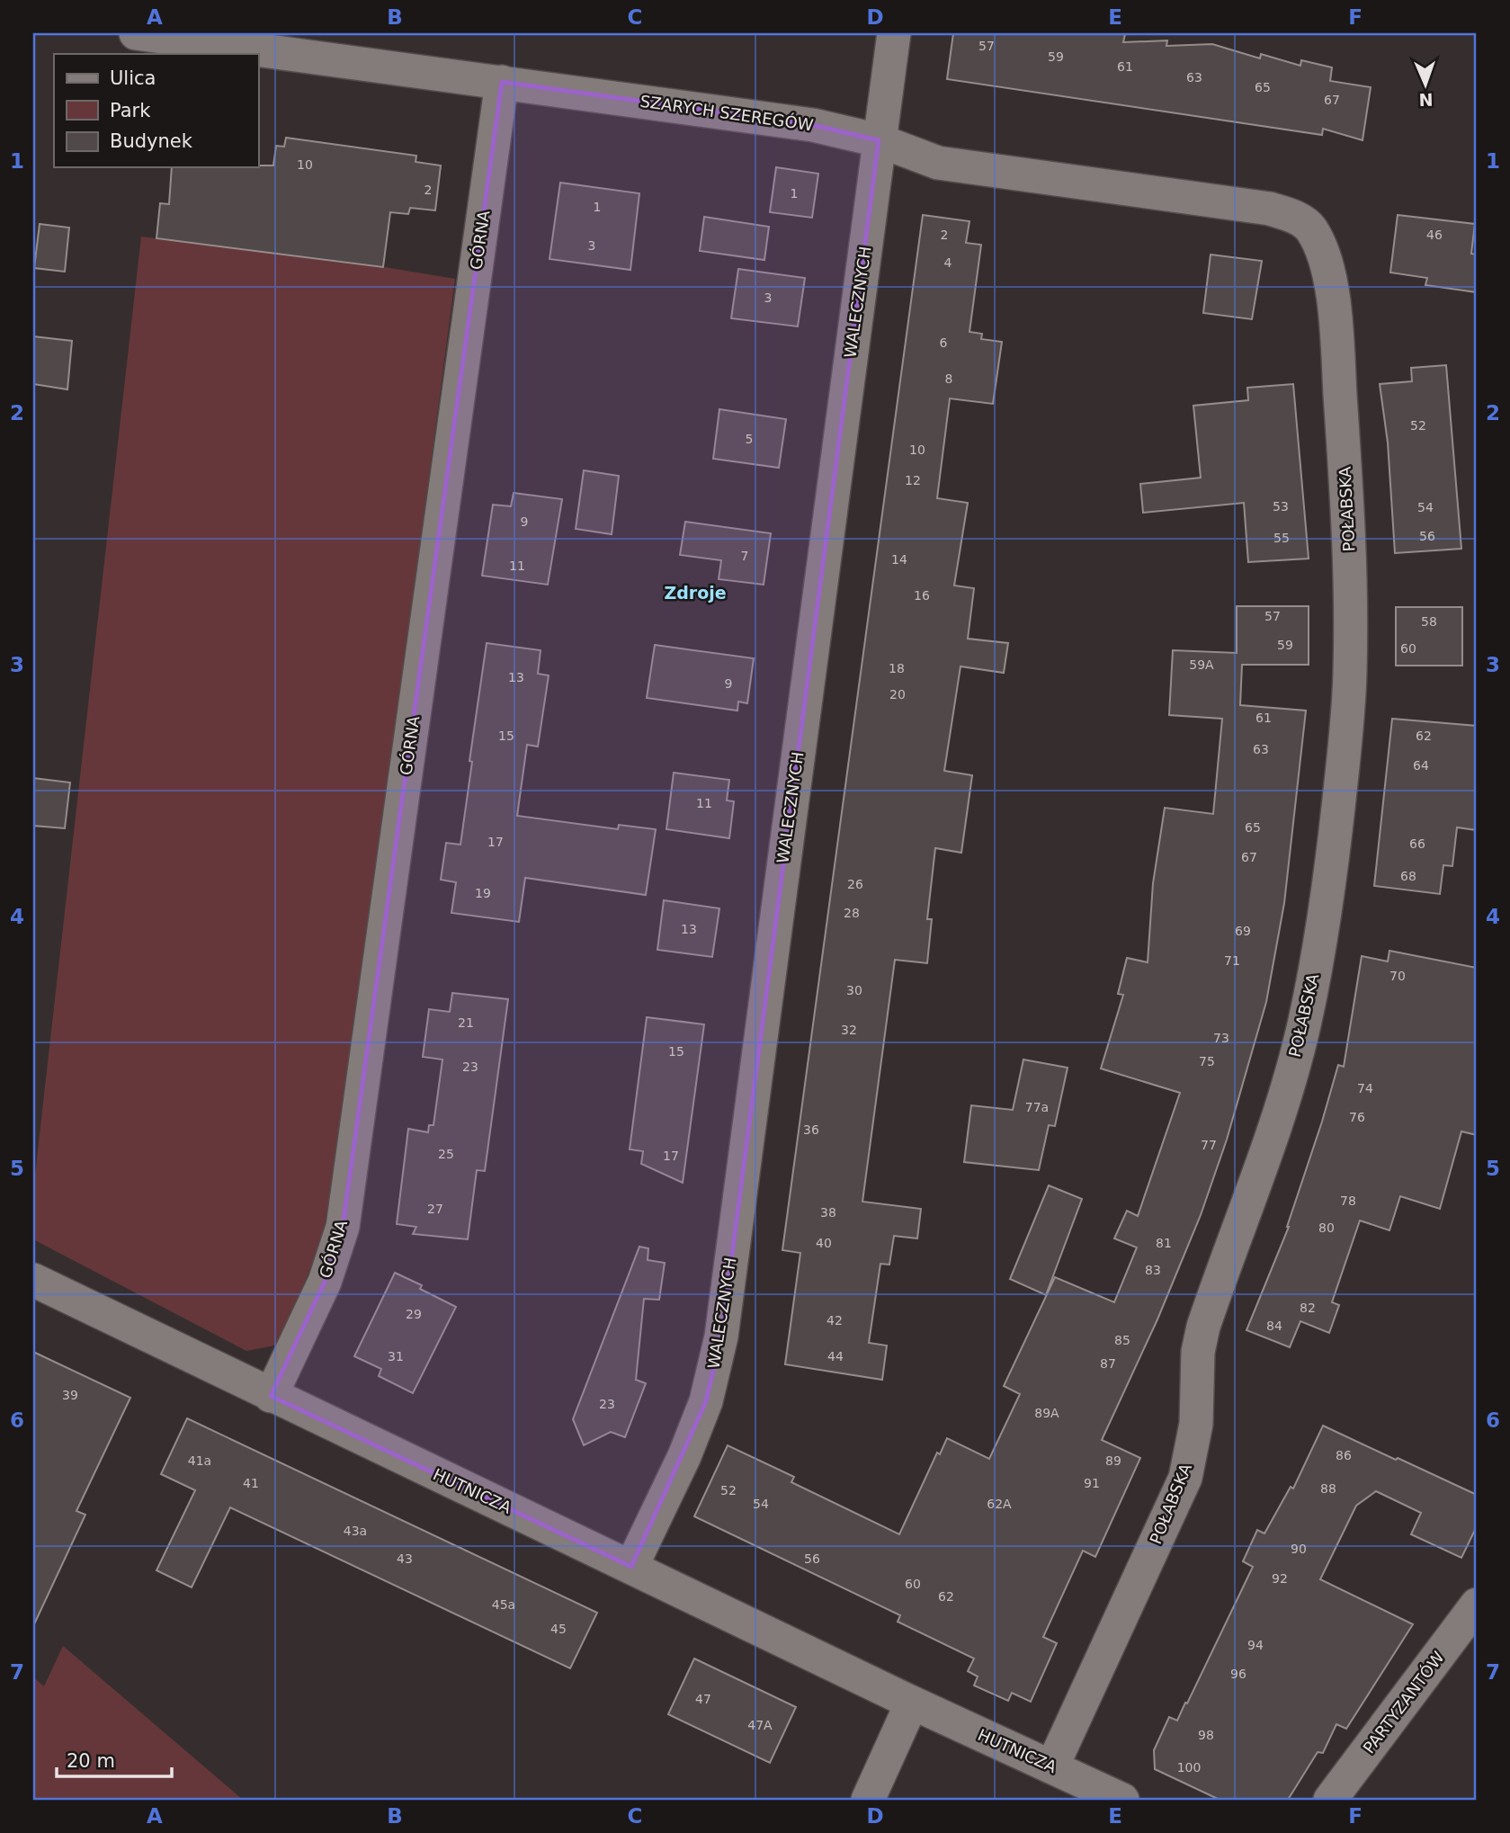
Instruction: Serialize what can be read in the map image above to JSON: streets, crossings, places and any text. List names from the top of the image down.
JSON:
{
  "streets": {
    "street": [
      "SZARYCH SZEREGÓW",
      "GÓRNA",
      "WALECZNYCH",
      "POŁABSKA",
      "HUTNICZA",
      "PARTYZANTÓW"
    ]
  },
  "crossings": [
    ["SZARYCH SZEREGÓW", "GÓRNA"],
    ["SZARYCH SZEREGÓW", "WALECZNYCH"],
    ["SZARYCH SZEREGÓW", "POŁABSKA"],
    ["GÓRNA", "HUTNICZA"],
    ["WALECZNYCH", "HUTNICZA"],
    ["POŁABSKA", "HUTNICZA"]
  ],
  "districts": ["Zdroje"],
  "house_numbers": [
    "57",
    "59",
    "61",
    "63",
    "65",
    "67",
    "10",
    "2",
    "1",
    "1",
    "2",
    "46",
    "3",
    "4",
    "3",
    "6",
    "8",
    "52",
    "5",
    "10",
    "12",
    "53",
    "54",
    "9",
    "56",
    "55",
    "7",
    "14",
    "11",
    "16",
    "57",
    "58",
    "59",
    "60",
    "59A",
    "18",
    "13",
    "9",
    "20",
    "61",
    "15",
    "62",
    "63",
    "64",
    "11",
    "65",
    "17",
    "66",
    "67",
    "68",
    "26",
    "19",
    "28",
    "13",
    "69",
    "71",
    "70",
    "30",
    "21",
    "32",
    "73",
    "15",
    "75",
    "23",
    "74",
    "77a",
    "76",
    "36",
    "77",
    "25",
    "17",
    "78",
    "27",
    "38",
    "80",
    "40",
    "81",
    "83",
    "82",
    "29",
    "42",
    "84",
    "85",
    "31",
    "44",
    "87",
    "39",
    "23",
    "89A",
    "86",
    "41a",
    "89",
    "41",
    "91",
    "88",
    "52",
    "54",
    "62A",
    "43a",
    "90",
    "43",
    "56",
    "92",
    "60",
    "62",
    "45a",
    "45",
    "94",
    "96",
    "47",
    "47A",
    "98",
    "100"
  ],
  "legend": ["Ulica", "Park", "Budynek"],
  "scale_bar": "20 m",
  "north": "bottom",
  "grid": {
    "columns": [
      "A",
      "B",
      "C",
      "D",
      "E",
      "F"
    ],
    "rows": [
      "1",
      "2",
      "3",
      "4",
      "5",
      "6",
      "7"
    ]
  }
}
